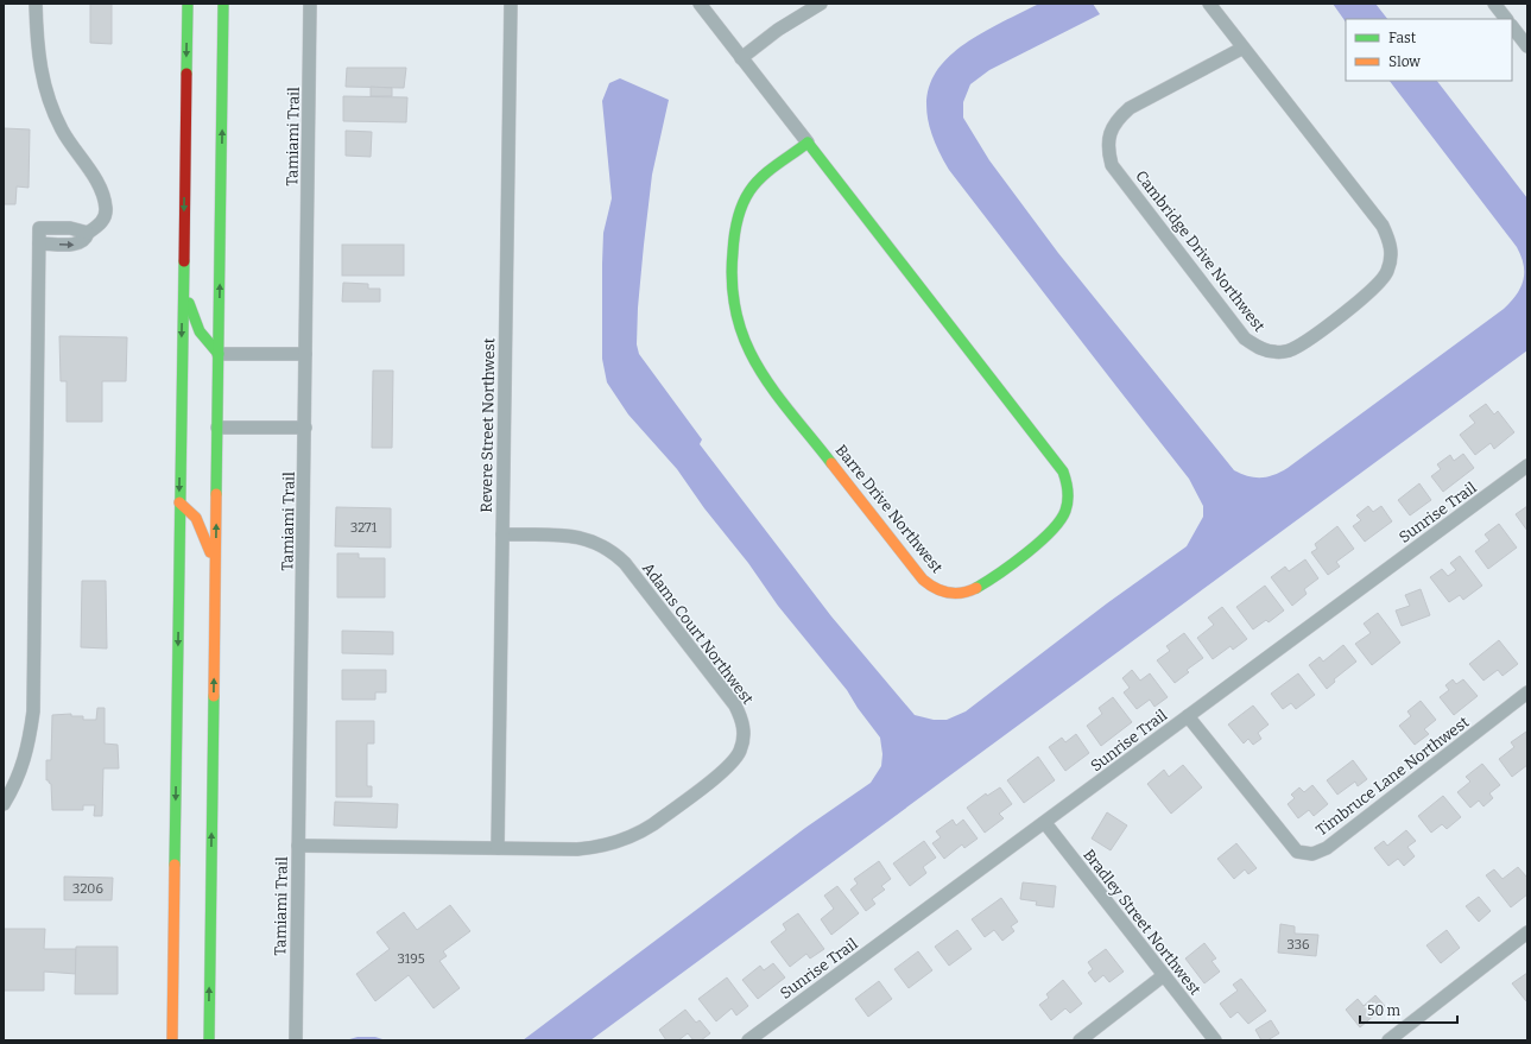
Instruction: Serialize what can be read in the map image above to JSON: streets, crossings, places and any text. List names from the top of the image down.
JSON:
{
  "streets": {
    "main road": ["Barre Drive Northwest"],
    "street": [
      "Tamiami Trail",
      "Cambridge Drive Northwest",
      "Revere Street Northwest",
      "Sunrise Trail",
      "Adams Court Northwest",
      "Timbruce Lane Northwest",
      "Bradley Street Northwest"
    ]
  },
  "crossings": [
    ["Tamiami Trail", "Adams Court Northwest"],
    ["Revere Street Northwest", "Adams Court Northwest"],
    ["Sunrise Trail", "Timbruce Lane Northwest"],
    ["Sunrise Trail", "Bradley Street Northwest"]
  ],
  "house_numbers": [
    "3271",
    "3206",
    "336",
    "3195"
  ],
  "legend": ["Fast", "Slow"],
  "scale_bar": "50 m"
}
